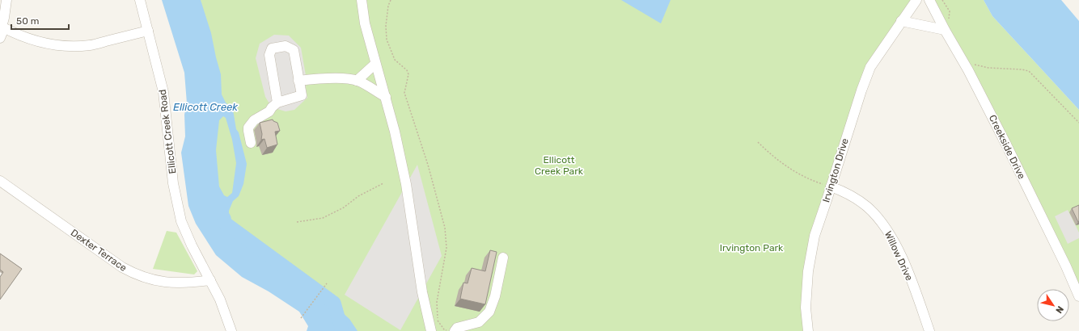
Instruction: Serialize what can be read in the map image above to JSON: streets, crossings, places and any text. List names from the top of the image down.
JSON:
{
  "streets": {
    "street": [
      "Ellicott Creek Road",
      "Creekside Drive",
      "Irvington Drive",
      "Dexter Terrace",
      "Willow Drive"
    ]
  },
  "crossings": [
    ["Ellicott Creek Road", "Dexter Terrace"],
    ["Irvington Drive", "Willow Drive"]
  ],
  "water": ["Ellicott Creek"],
  "parks": ["Ellicott Creek Park", "Irvington Park"],
  "scale_bar": "50 m",
  "north": "bottom right"
}
